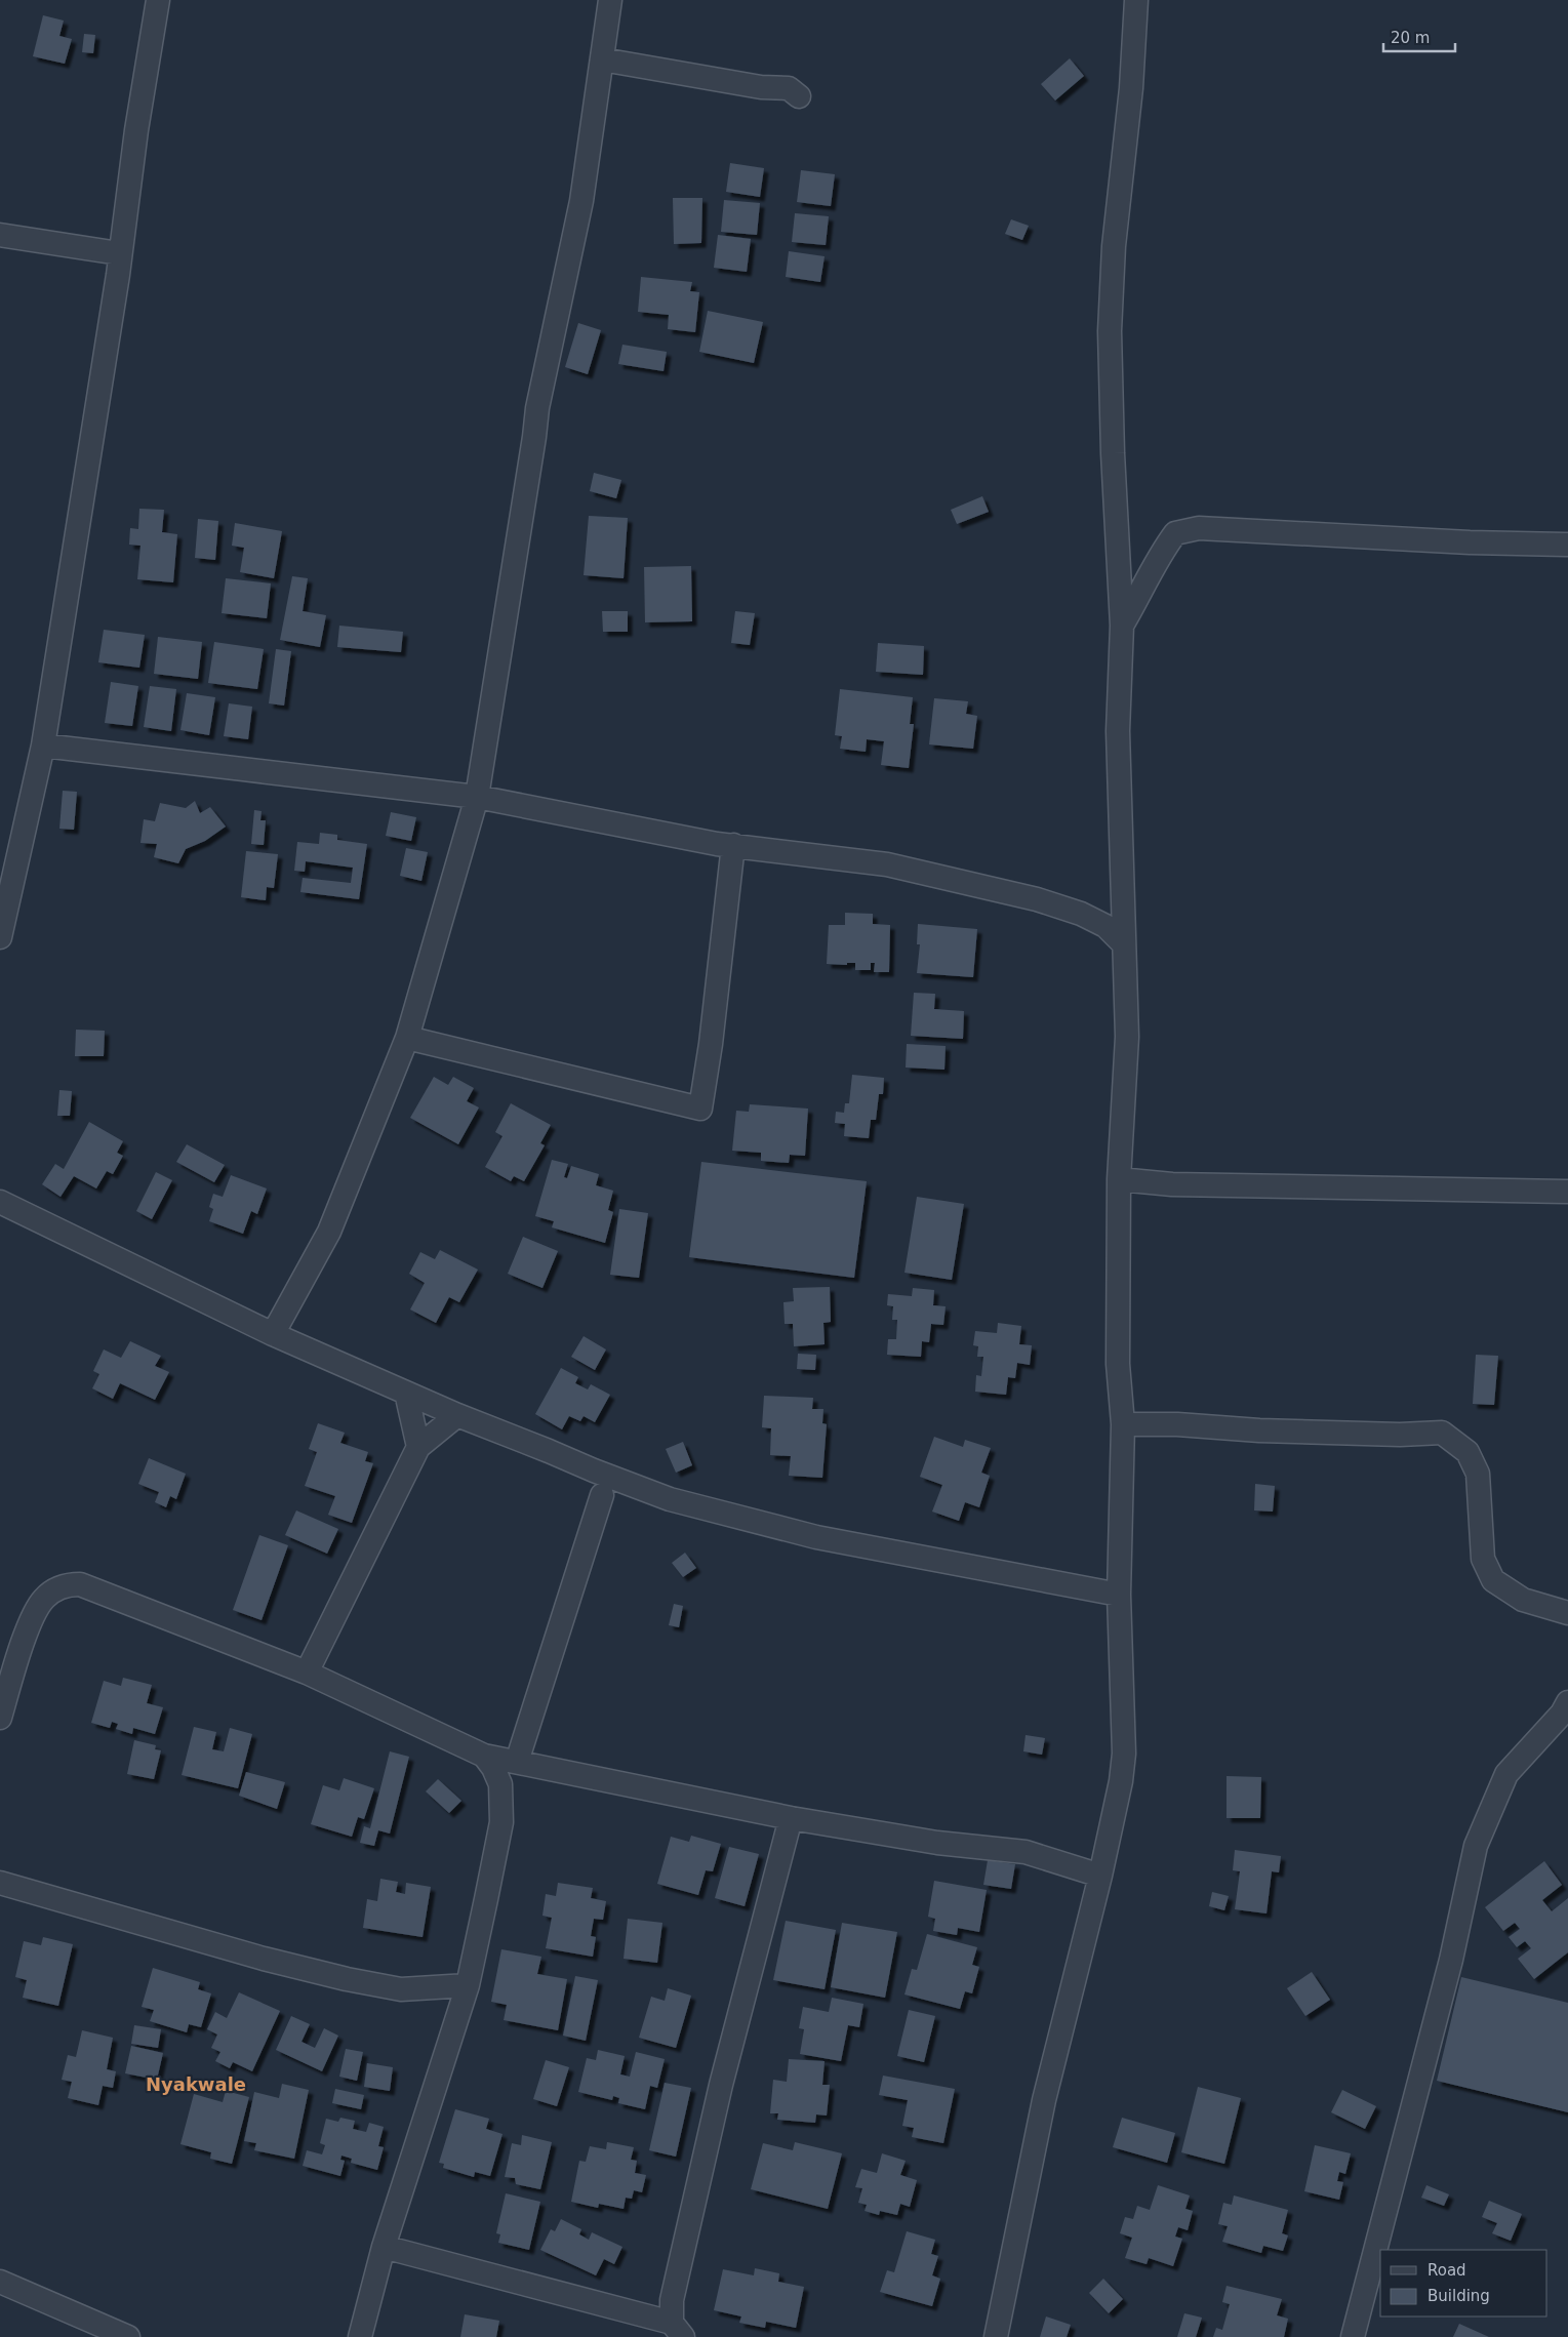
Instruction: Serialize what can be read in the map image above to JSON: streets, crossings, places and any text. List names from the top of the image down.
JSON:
{
  "districts": ["Nyakwale"],
  "legend": ["Road", "Building"],
  "scale_bar": "20 m"
}
